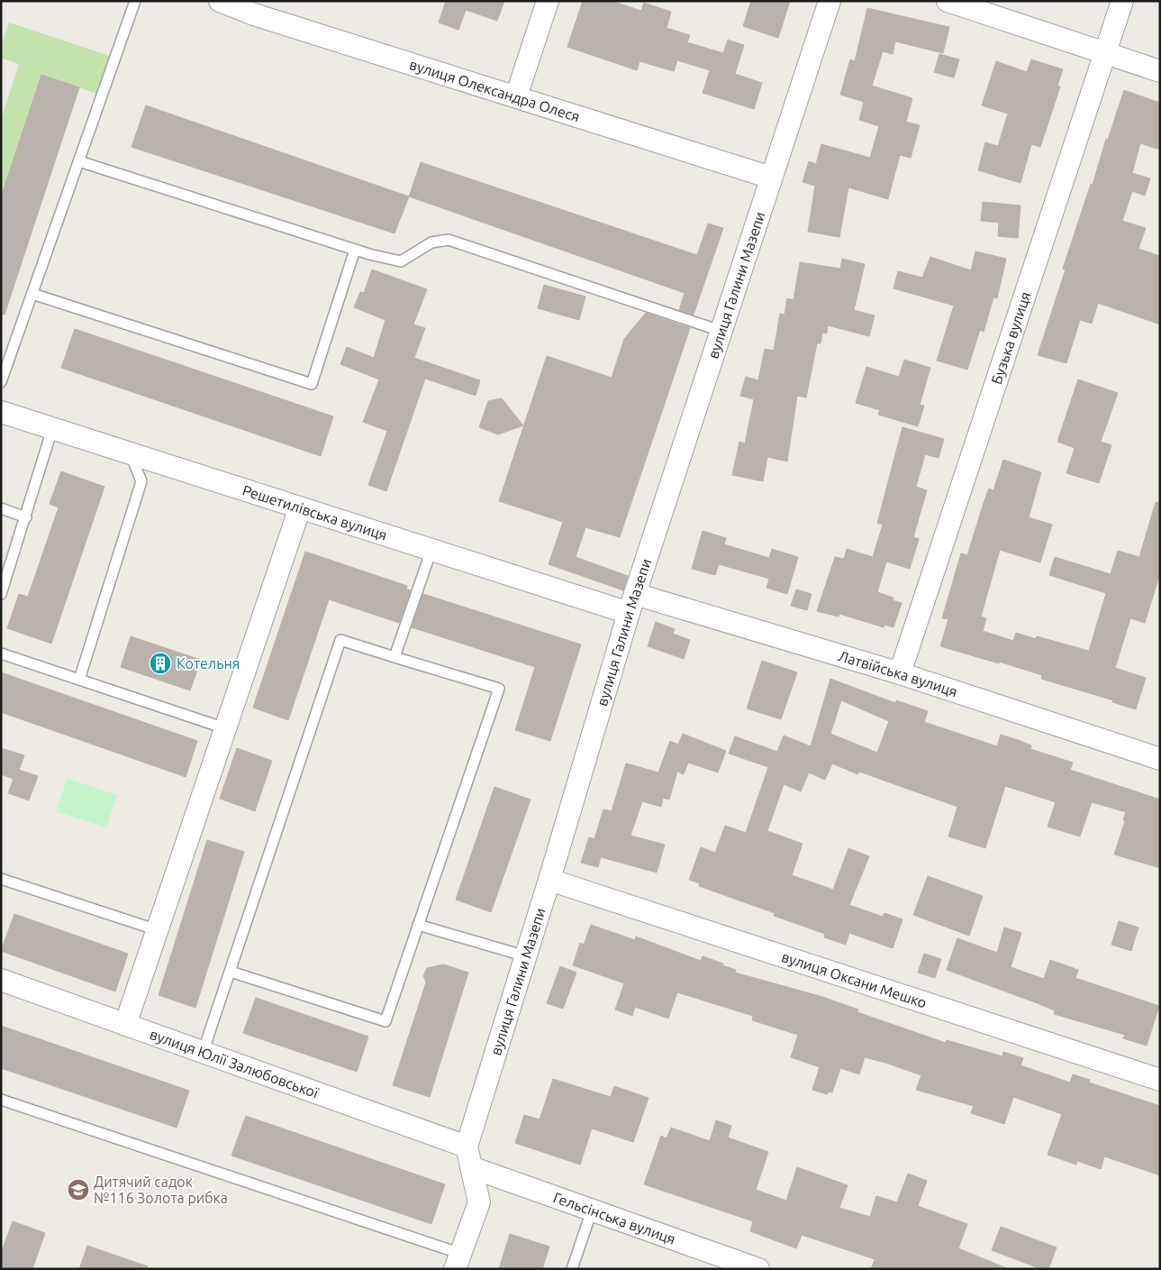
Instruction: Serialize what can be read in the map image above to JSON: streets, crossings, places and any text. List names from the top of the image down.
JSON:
{
  "streets": {
    "street": [
      "вулиця Олександра Олеся",
      "вулиця Галини Мазепи",
      "Бузька вулиця",
      "Решетилівська вулиця",
      "Латвійська вулиця",
      "вулиця Оксани Мешко",
      "вулиця Юлії Залюбовської",
      "Гельсінська вулиця"
    ]
  },
  "crossings": [
    ["вулиця Олександра Олеся", "вулиця Галини Мазепи"],
    ["вулиця Галини Мазепи", "Решетилівська вулиця"],
    ["вулиця Галини Мазепи", "Латвійська вулиця"],
    ["вулиця Галини Мазепи", "вулиця Оксани Мешко"],
    ["вулиця Галини Мазепи", "вулиця Юлії Залюбовської"],
    ["вулиця Галини Мазепи", "Гельсінська вулиця"],
    ["Бузька вулиця", "Латвійська вулиця"],
    ["Решетилівська вулиця", "Латвійська вулиця"]
  ],
  "places": {
    "building": ["Котельня"],
    "school or university": ["Дитячий садок №116 Золота рибка"]
  }
}
